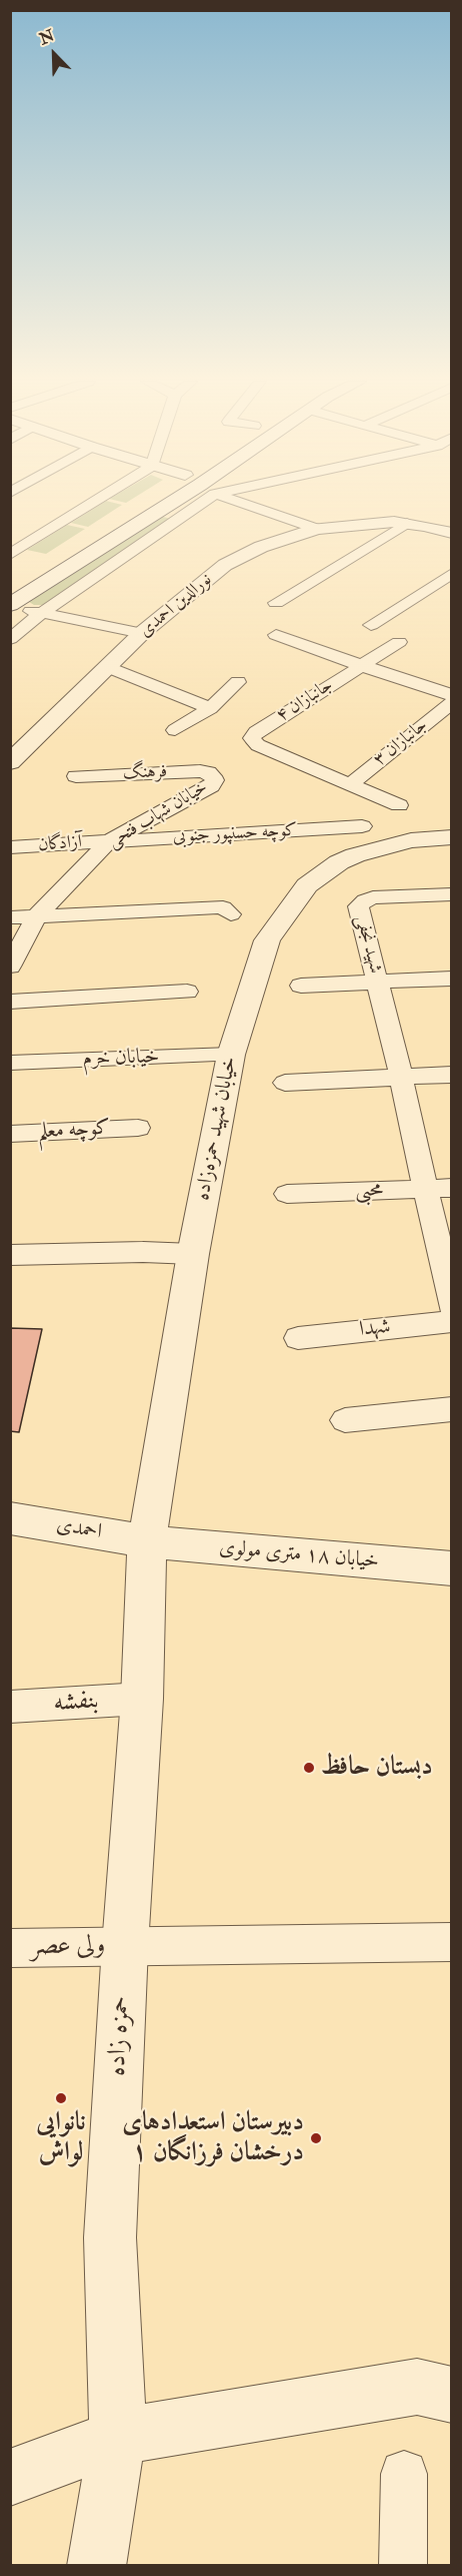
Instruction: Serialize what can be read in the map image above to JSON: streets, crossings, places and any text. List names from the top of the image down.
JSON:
{
  "streets": {
    "street": [
      "نورالدین احمدی",
      "جانبازان ۴",
      "جانبازان ۳",
      "فرهنگ",
      "خیابان شهاب فتحی",
      "کوچه حسنپور جنوبی",
      "آزادگان",
      "شهید نجفی",
      "خیابان خرم",
      "خیابان شهید حمزه‌زاده",
      "کوچه معلم",
      "محبی",
      "شهدا",
      "احمدی",
      "خیابان ۱۸ متری مولوی",
      "بنفشه",
      "ولی عصر",
      "حمزه زاده"
    ]
  },
  "crossings": [
    ["جانبازان ۴", "جانبازان ۳"],
    ["فرهنگ", "خیابان شهاب فتحی"],
    ["خیابان شهاب فتحی", "کوچه حسنپور جنوبی"],
    ["خیابان شهاب فتحی", "آزادگان"],
    ["کوچه حسنپور جنوبی", "آزادگان"],
    ["شهید نجفی", "محبی"],
    ["خیابان خرم", "خیابان شهید حمزه‌زاده"],
    ["خیابان شهید حمزه‌زاده", "احمدی"],
    ["خیابان شهید حمزه‌زاده", "خیابان ۱۸ متری مولوی"],
    ["خیابان شهید حمزه‌زاده", "حمزه زاده"],
    ["احمدی", "خیابان ۱۸ متری مولوی"],
    ["احمدی", "حمزه زاده"],
    ["خیابان ۱۸ متری مولوی", "حمزه زاده"],
    ["بنفشه", "حمزه زاده"],
    ["ولی عصر", "حمزه زاده"]
  ],
  "places": ["دبستان حافظ", "نانوایی لواش", "دبیرستان استعدادهای درخشان فرزانگان ۱"],
  "north": "top left"
}
